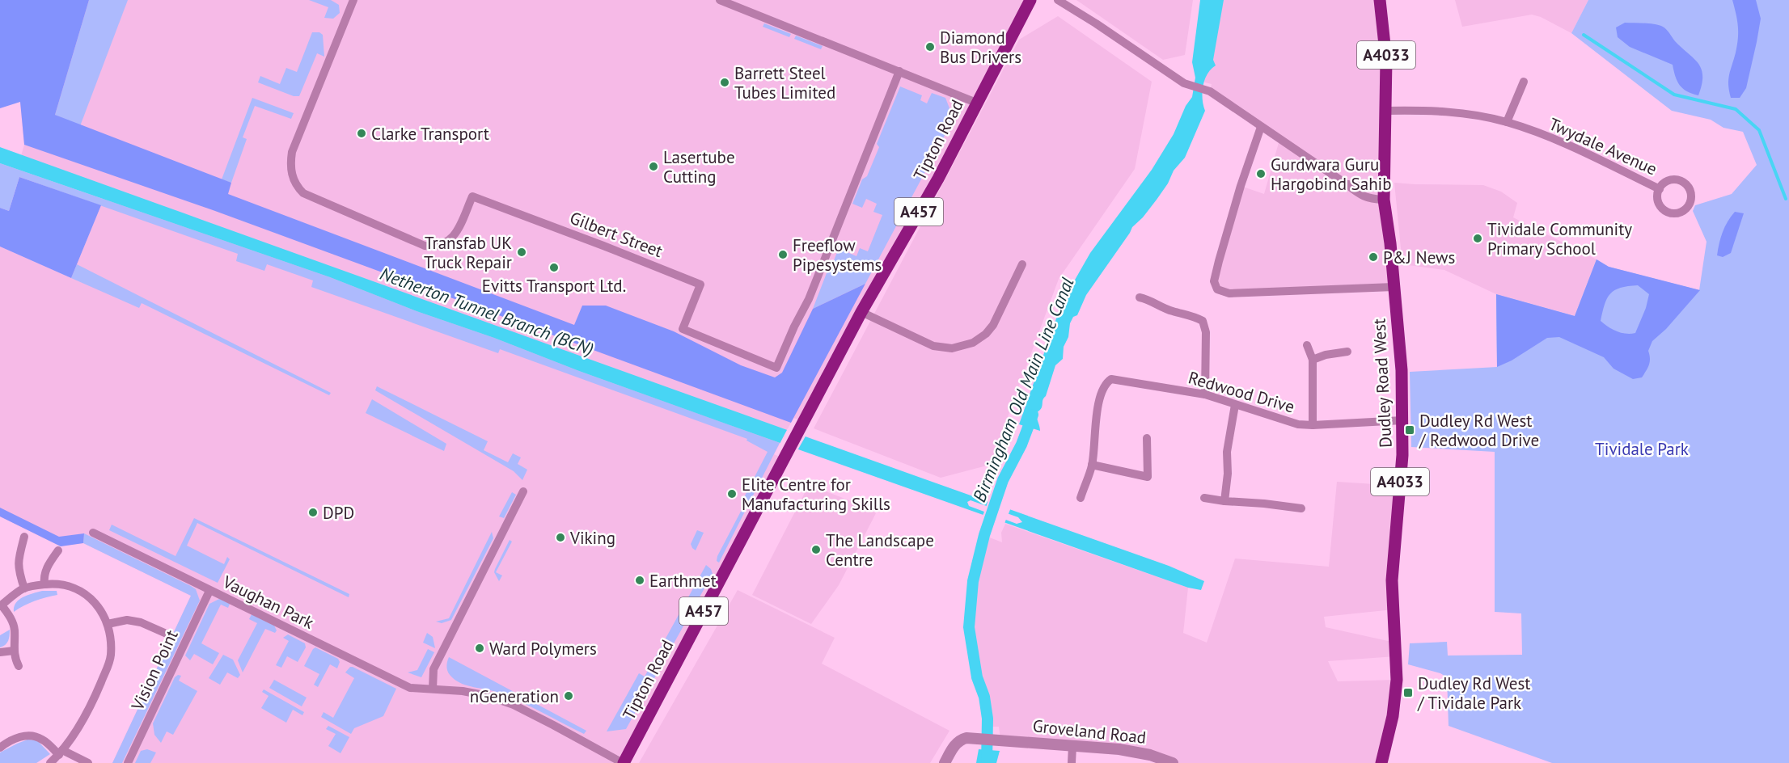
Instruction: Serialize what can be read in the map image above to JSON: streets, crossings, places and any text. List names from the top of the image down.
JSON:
{
  "streets": {
    "main road": [
      "A4033",
      "Tipton Road",
      "A457",
      "Dudley Road West"
    ],
    "street": [
      "Twydale Avenue",
      "Gilbert Street",
      "Redwood Drive",
      "Vaughan Park",
      "Vision Point",
      "Groveland Road"
    ]
  },
  "crossings": [
    ["Tipton Road", "Vaughan Park"],
    ["Twydale Avenue", "Dudley Road West"],
    ["Dudley Road West", "Redwood Drive"],
    ["Vaughan Park", "Vision Point"]
  ],
  "water": ["Netherton Tunnel Branch (BCN)", "Birmingham Old Main Line Canal"],
  "parks": ["Tividale Park"],
  "places": {
    "other": [
      "Diamond Bus Drivers",
      "Barrett Steel Tubes Limited",
      "Clarke Transport",
      "Lasertube Cutting",
      "Gurdwara Guru Hargobind Sahib",
      "Tividale Community Primary School",
      "Transfab UK Truck Repair",
      "Freeflow Pipesystems",
      "P&J News",
      "Evitts Transport Ltd.",
      "Elite Centre for Manufacturing Skills",
      "DPD",
      "Viking",
      "The Landscape Centre",
      "Earthmet",
      "Ward Polymers",
      "nGeneration"
    ],
    "transit": ["Dudley Rd West / Redwood Drive", "Dudley Rd West / Tividale Park"]
  }
}
